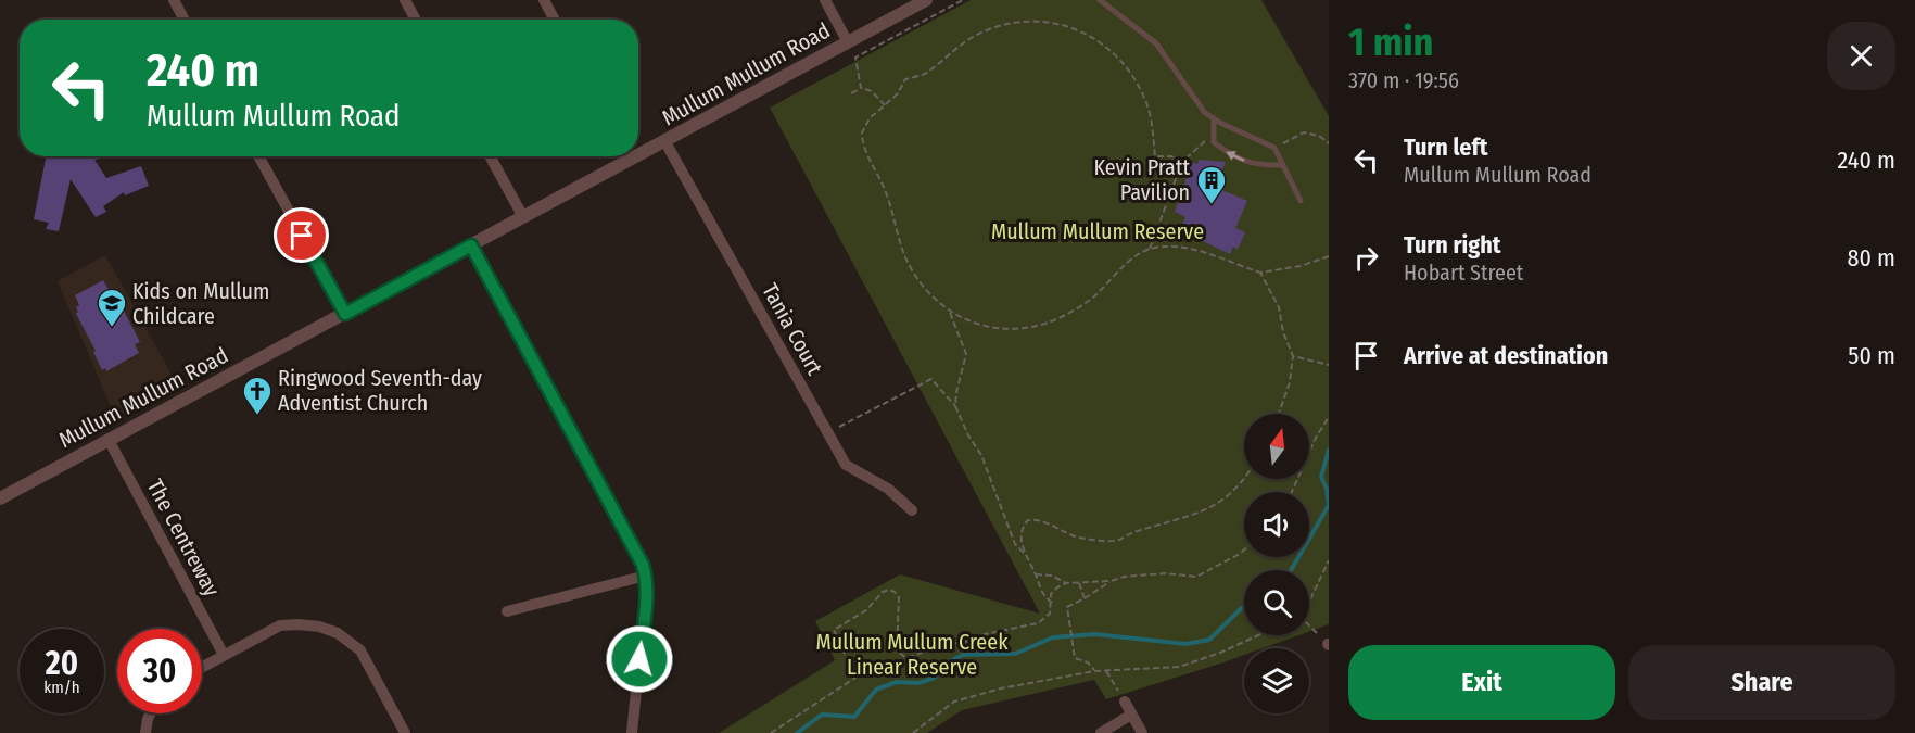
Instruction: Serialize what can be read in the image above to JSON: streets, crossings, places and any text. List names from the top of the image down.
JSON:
{
  "streets": {
    "street": ["Mullum Mullum Road", "Tania Court", "The Centreway"]
  },
  "crossings": [
    ["Mullum Mullum Road", "Tania Court"],
    ["Mullum Mullum Road", "The Centreway"]
  ],
  "parks": ["Mullum Mullum Reserve", "Mullum Mullum Creek Linear Reserve"],
  "places": {
    "building": ["Kevin Pratt Pavilion"],
    "school or university": ["Kids on Mullum Childcare"],
    "church": ["Ringwood Seventh-day Adventist Church"]
  },
  "north": "top",
  "page": {
    "heading": ["1 min", "370 m · 19:56"],
    "turn": ["240 m", "Mullum Mullum Road"],
    "list": [
      {
        "name": "Turn left",
        "note": "Mullum Mullum Road",
        "value": "240 m"
      },
      {
        "name": "Turn right",
        "note": "Hobart Street",
        "value": "80 m"
      },
      {
        "name": "Arrive at destination",
        "value": "50 m"
      }
    ],
    "speed": "20 km/h",
    "limit": "30",
    "buttons": ["Exit", "Share"]
  }
}
